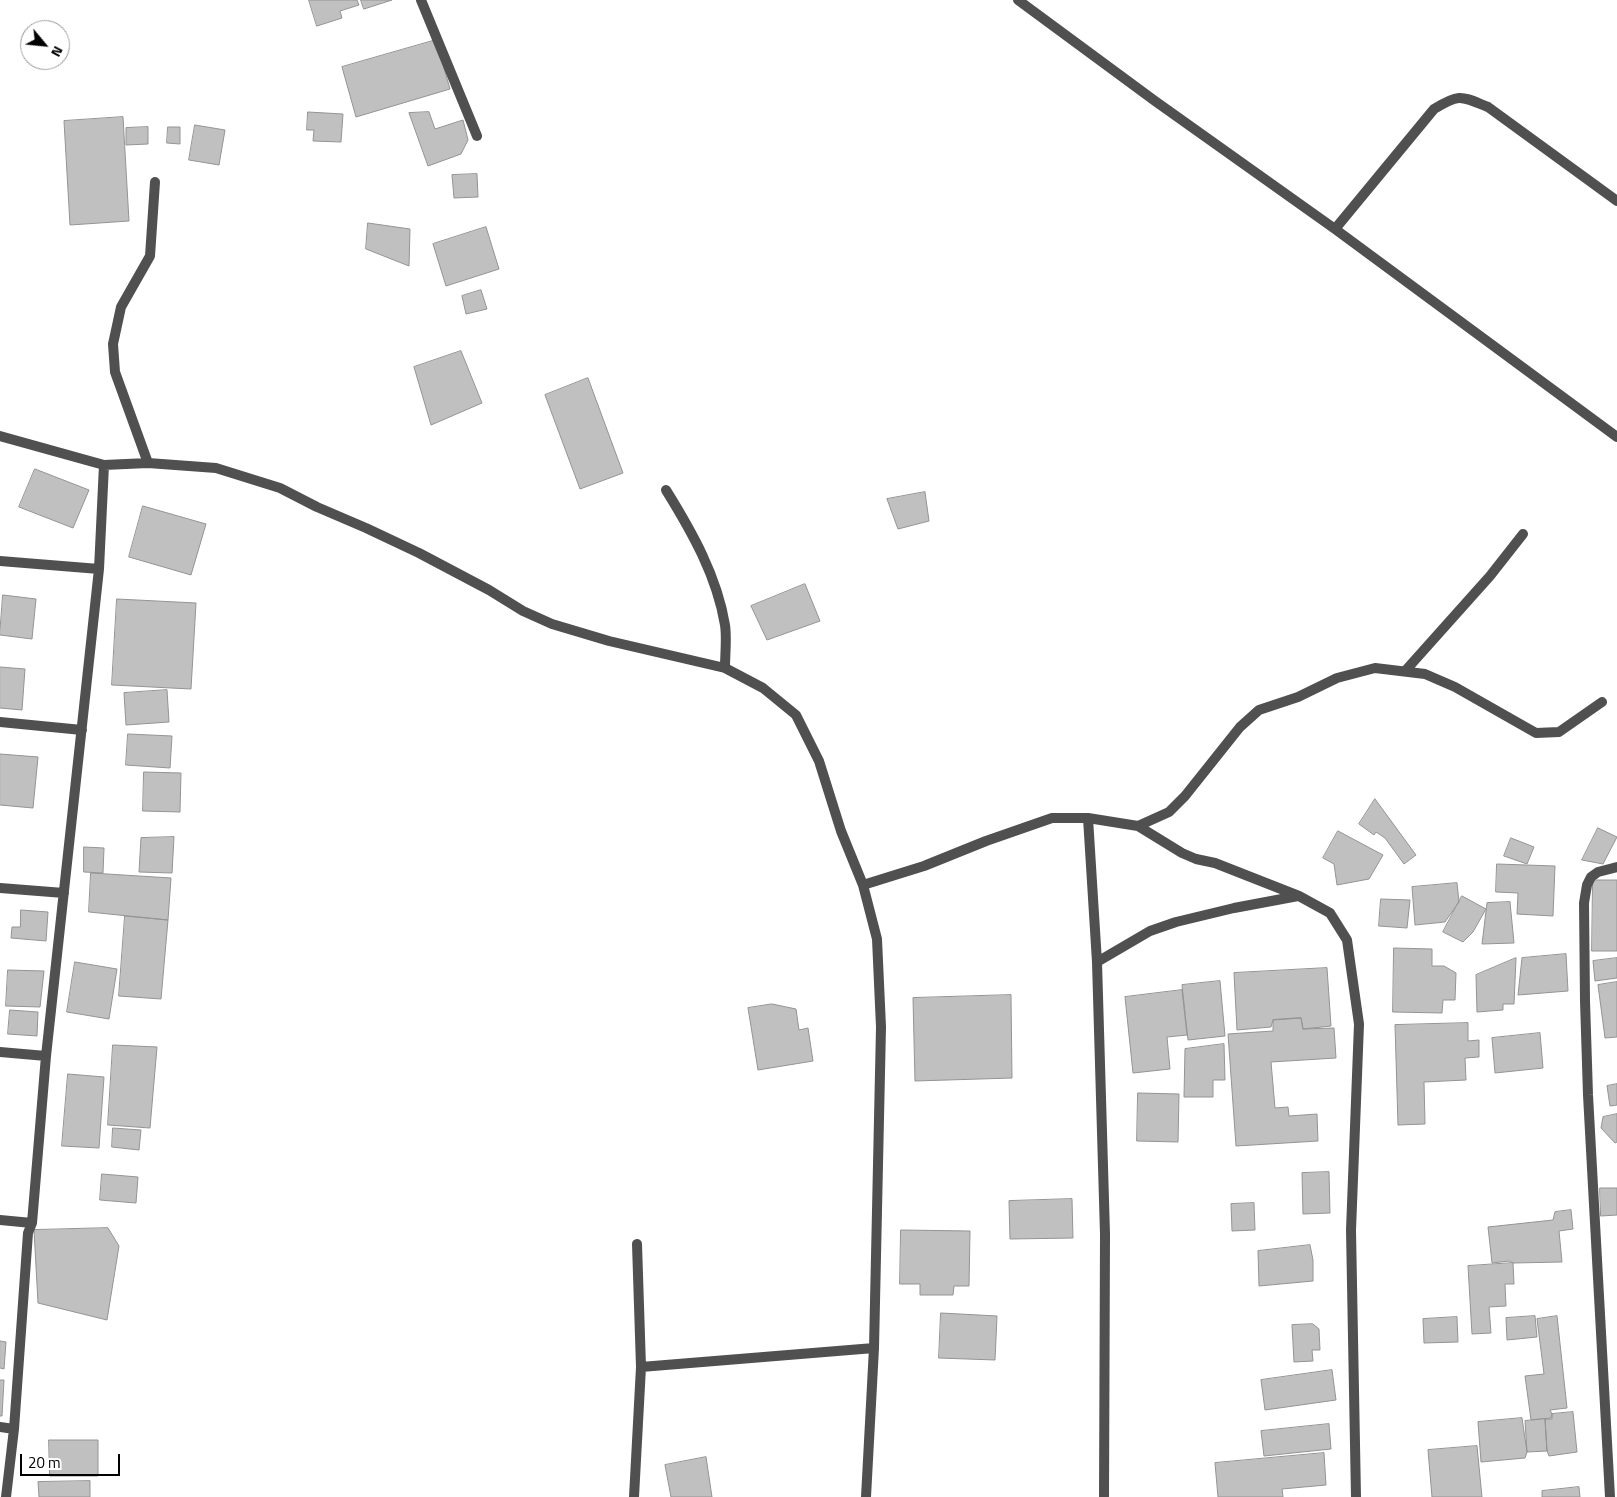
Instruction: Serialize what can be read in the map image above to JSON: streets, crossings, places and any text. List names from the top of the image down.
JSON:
{
  "scale_bar": "20 m",
  "north": "bottom right"
}
